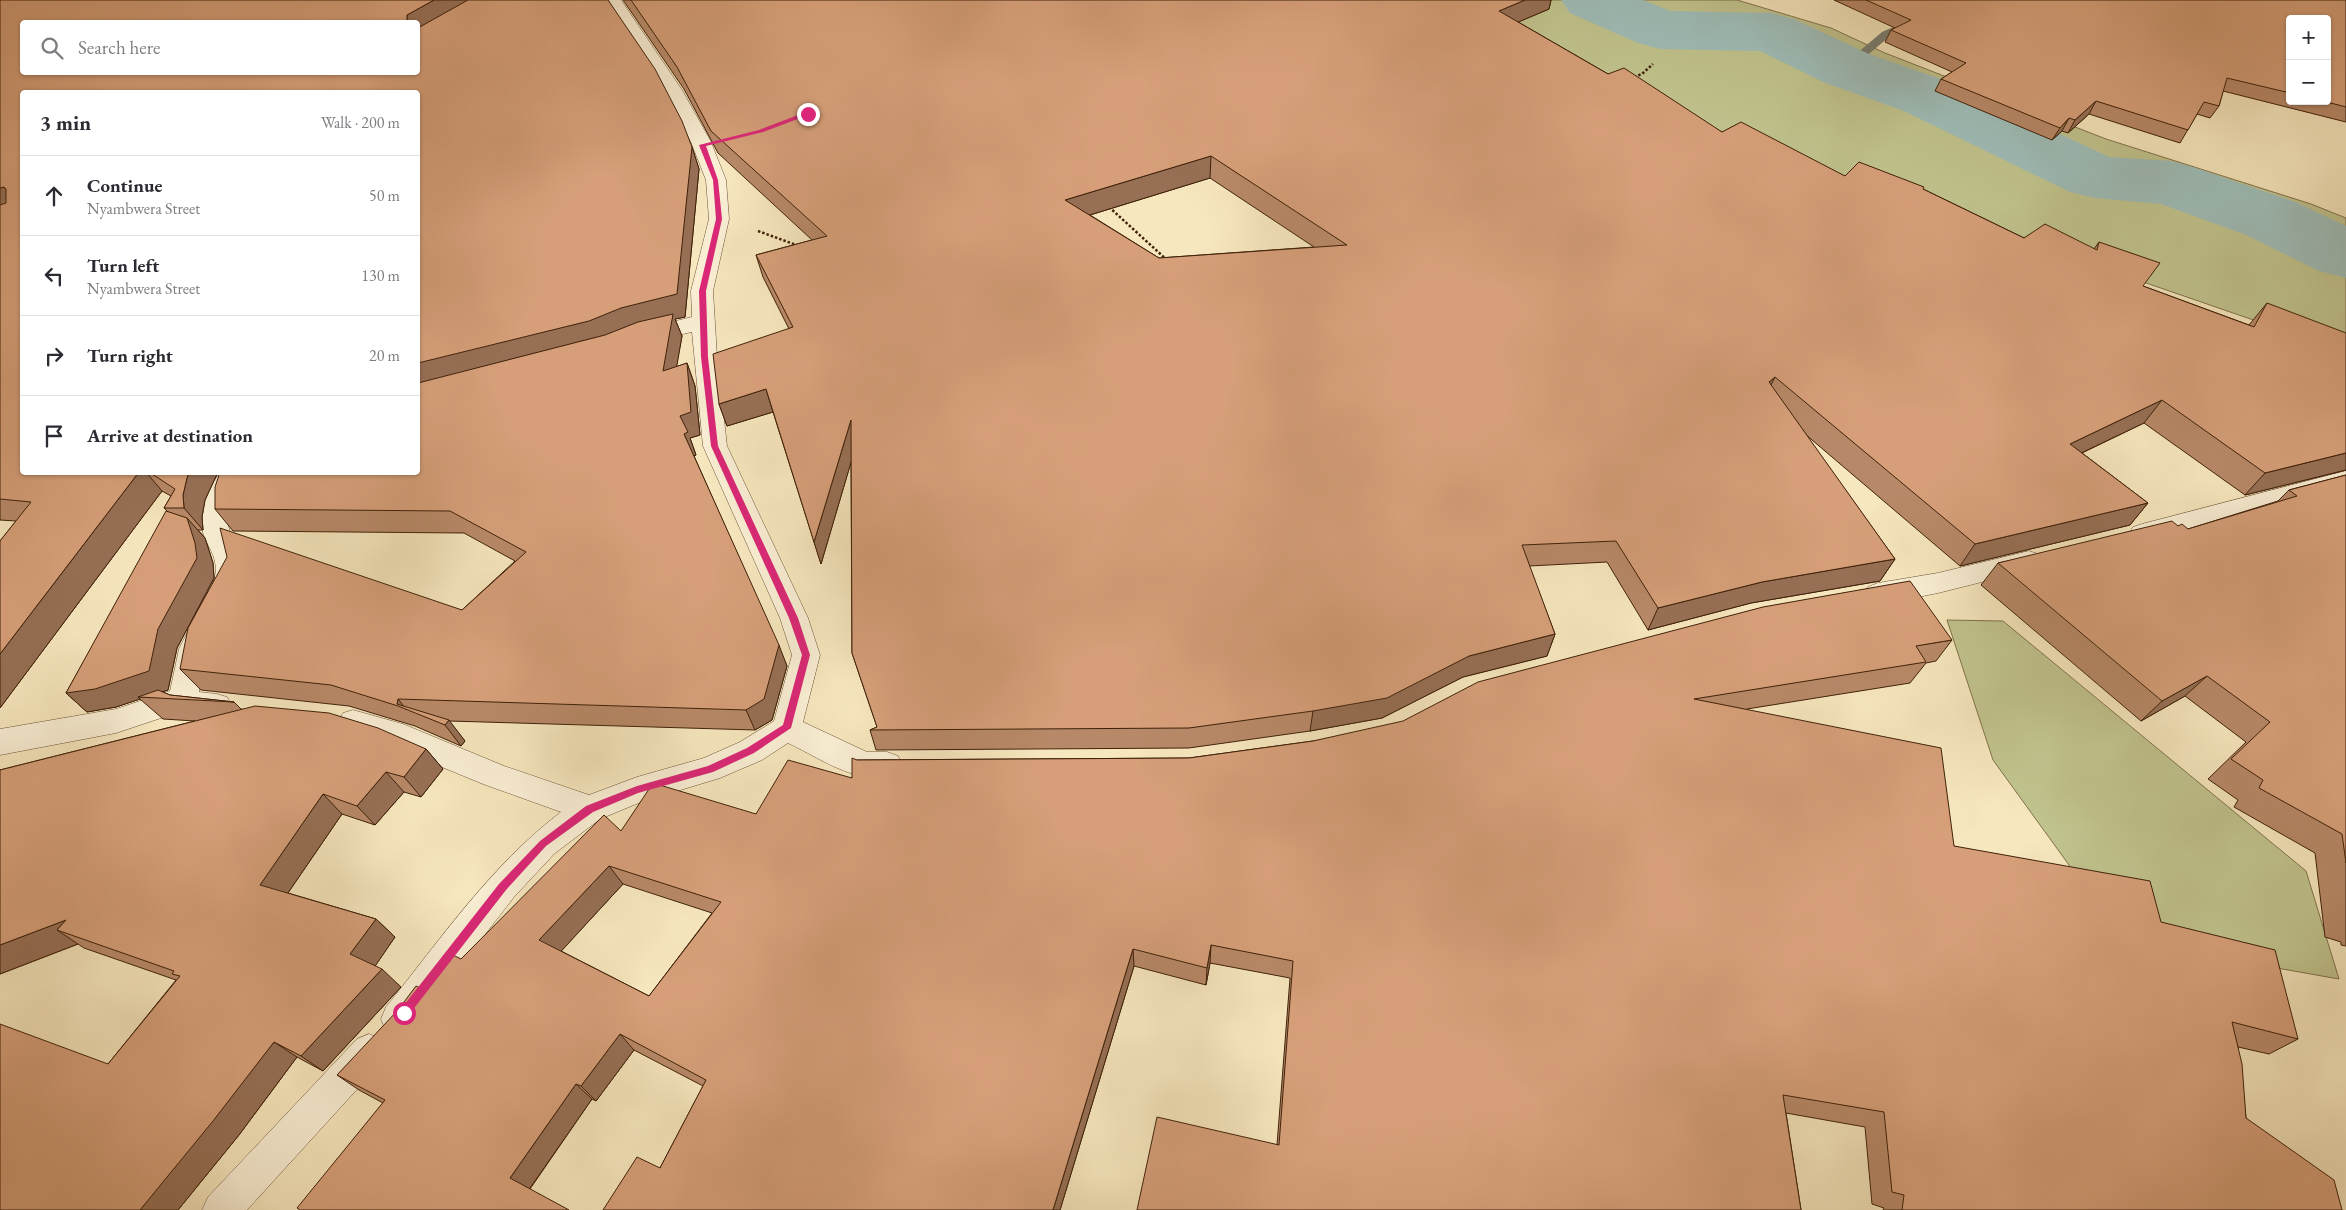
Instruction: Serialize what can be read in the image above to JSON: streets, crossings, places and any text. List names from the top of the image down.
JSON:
{
  "page": {
    "map_buttons": ["+", "−"],
    "search": "Search here",
    "heading": ["3 min", "Walk · 200 m"],
    "list": [
      ["Continue", "Nyambwera Street", "50 m"],
      ["Turn left", "Nyambwera Street", "130 m"],
      ["Turn right", "20 m"],
      "Arrive at destination"
    ]
  }
}
